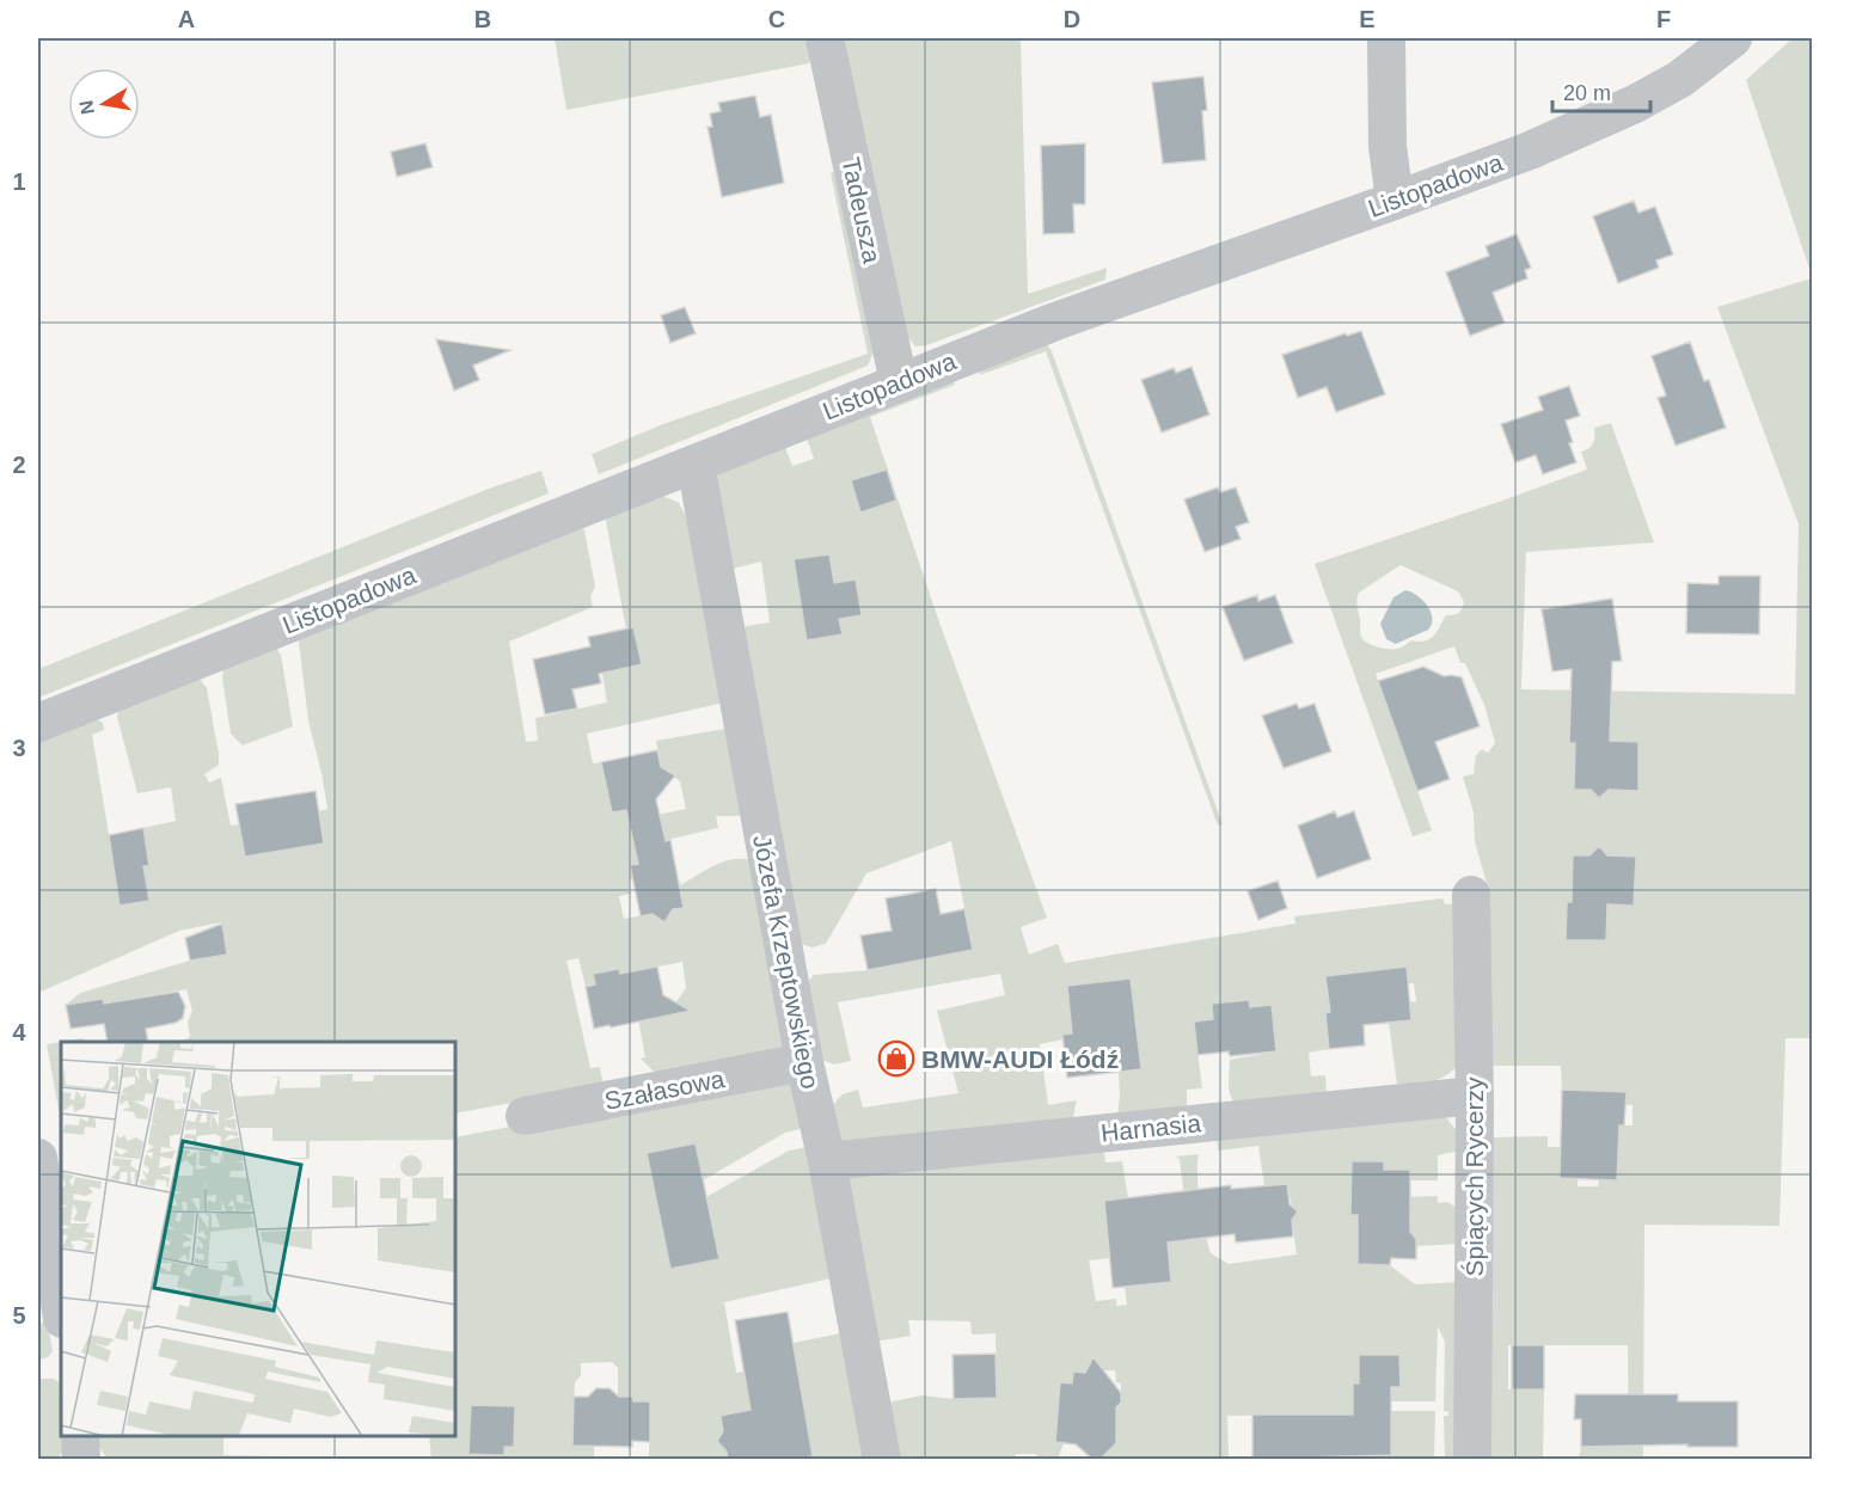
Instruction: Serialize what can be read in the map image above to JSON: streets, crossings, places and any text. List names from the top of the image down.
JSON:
{
  "streets": {
    "street": [
      "Listopadowa",
      "Tadeusza",
      "Józefa Krzeptowskiego",
      "Szałasowa",
      "Harnasia",
      "Śpiących Rycerzy"
    ]
  },
  "crossings": [
    ["Listopadowa", "Tadeusza"],
    ["Listopadowa", "Józefa Krzeptowskiego"],
    ["Józefa Krzeptowskiego", "Szałasowa"],
    ["Józefa Krzeptowskiego", "Harnasia"],
    ["Harnasia", "Śpiących Rycerzy"]
  ],
  "places": {
    "shop": ["BMW-AUDI Łódź"]
  },
  "scale_bar": "20 m",
  "north": "left",
  "grid": {
    "columns": [
      "A",
      "B",
      "C",
      "D",
      "E",
      "F"
    ],
    "rows": [
      "1",
      "2",
      "3",
      "4",
      "5"
    ]
  }
}
